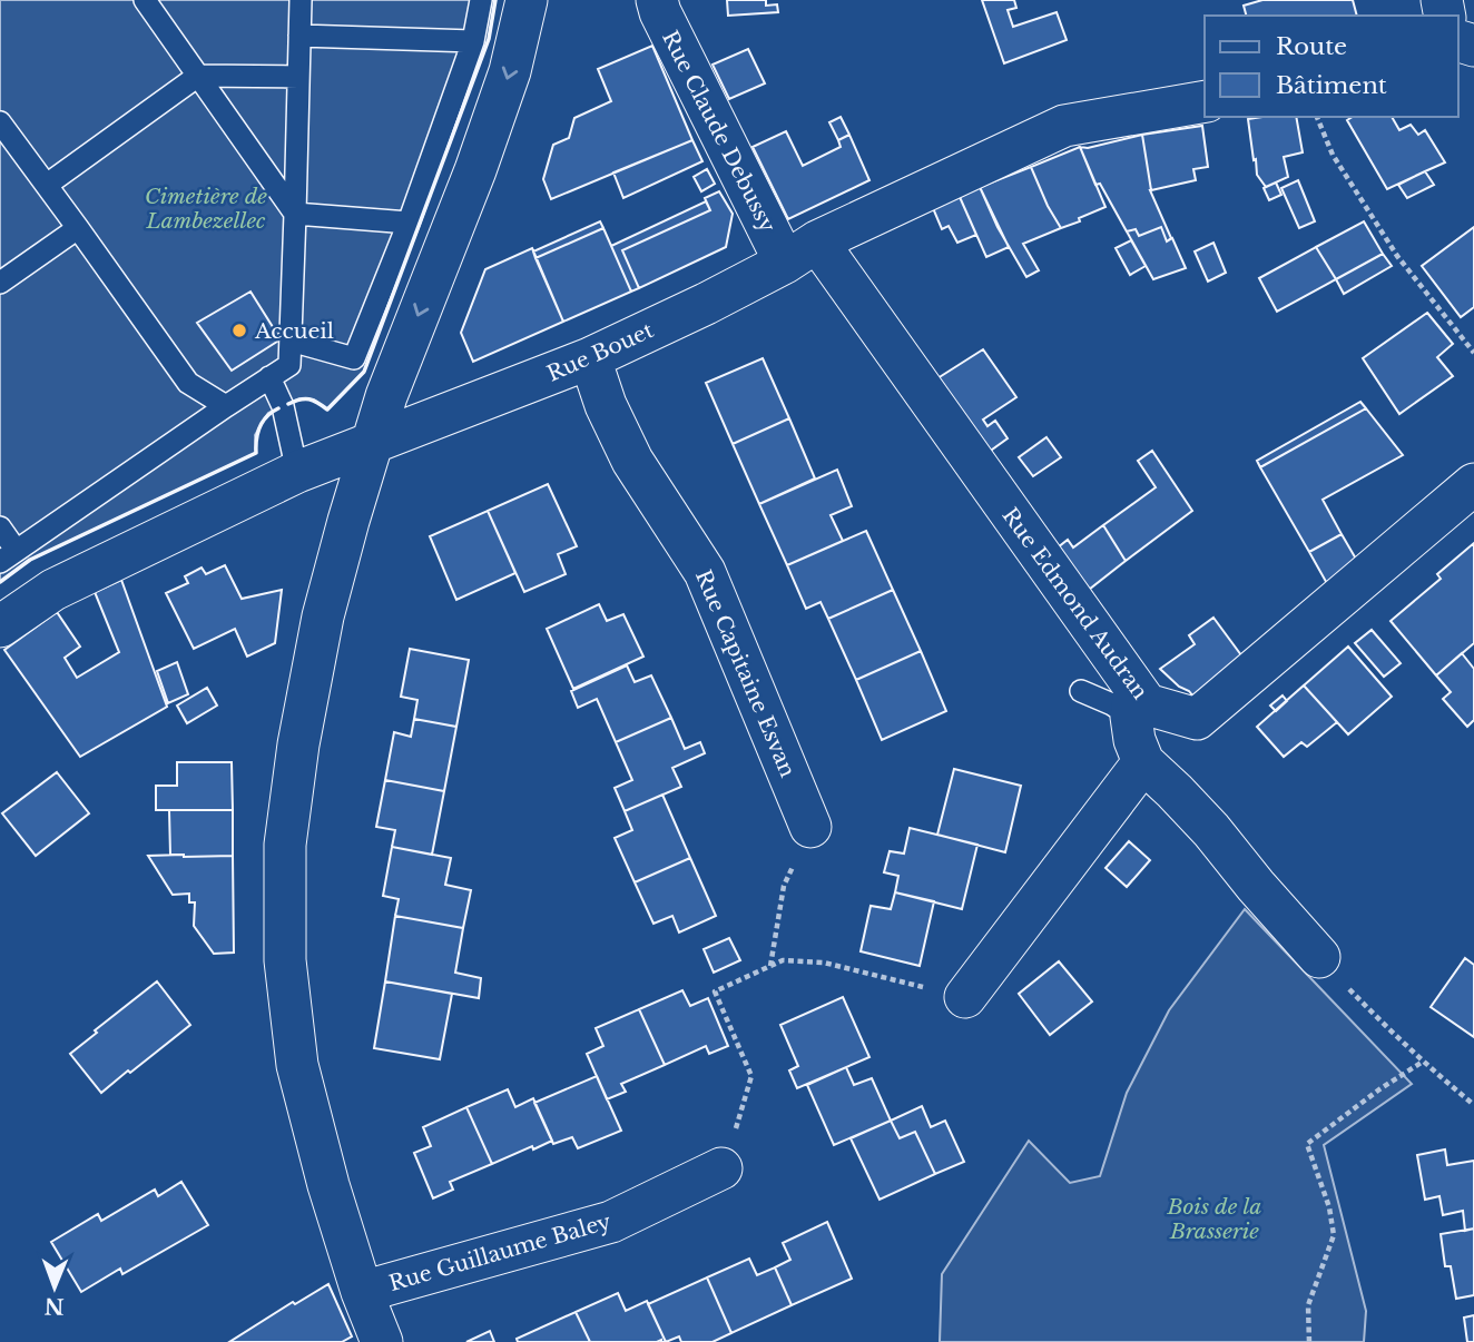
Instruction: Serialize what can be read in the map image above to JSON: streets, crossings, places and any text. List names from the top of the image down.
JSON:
{
  "streets": {
    "street": [
      "Rue Claude Debussy",
      "Rue Bouet",
      "Rue Edmond Audran",
      "Rue Capitaine Esvan",
      "Rue Guillaume Baley"
    ]
  },
  "crossings": [
    ["Rue Claude Debussy", "Rue Bouet"],
    ["Rue Claude Debussy", "Rue Edmond Audran"],
    ["Rue Bouet", "Rue Edmond Audran"],
    ["Rue Bouet", "Rue Capitaine Esvan"]
  ],
  "parks": ["Cimetière de Lambezellec", "Bois de la Brasserie"],
  "places": ["Accueil"],
  "legend": ["Route", "Bâtiment"],
  "north": "bottom"
}
